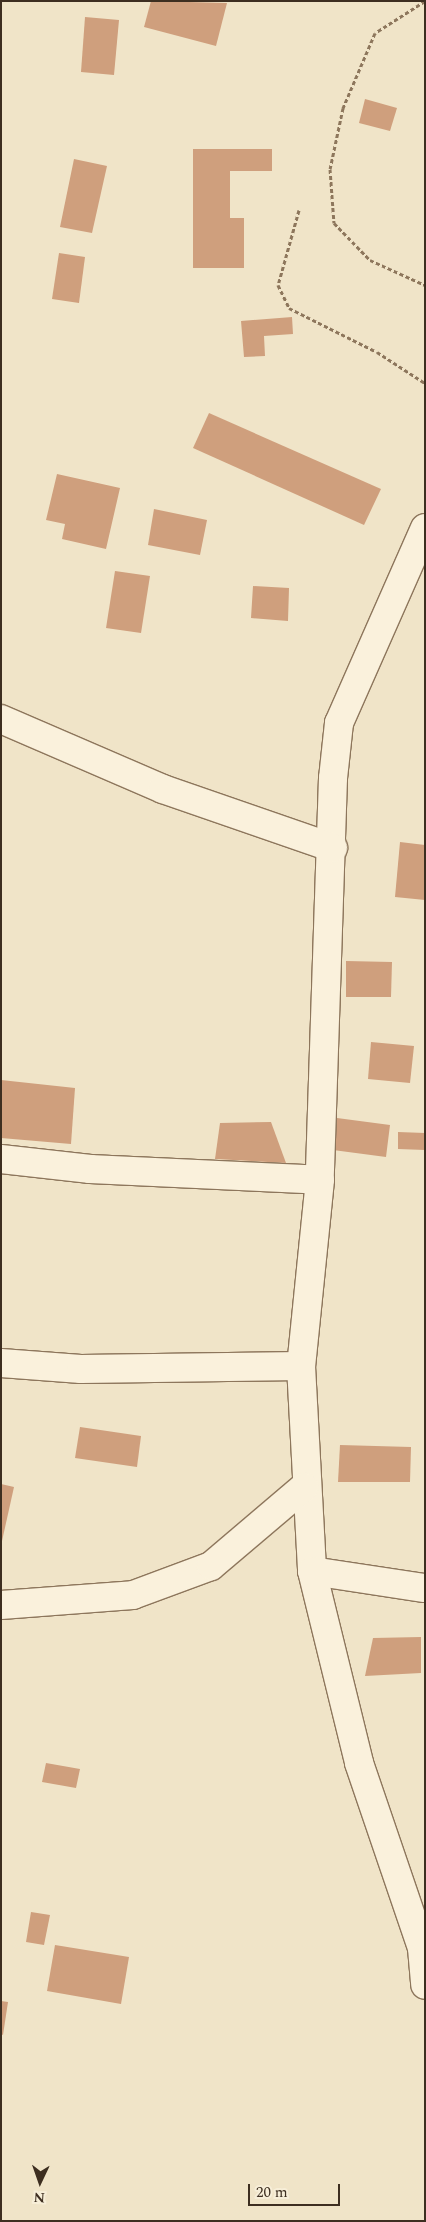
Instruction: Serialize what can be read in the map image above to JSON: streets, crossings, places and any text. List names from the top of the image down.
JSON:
{
  "scale_bar": "20 m",
  "north": "bottom"
}
